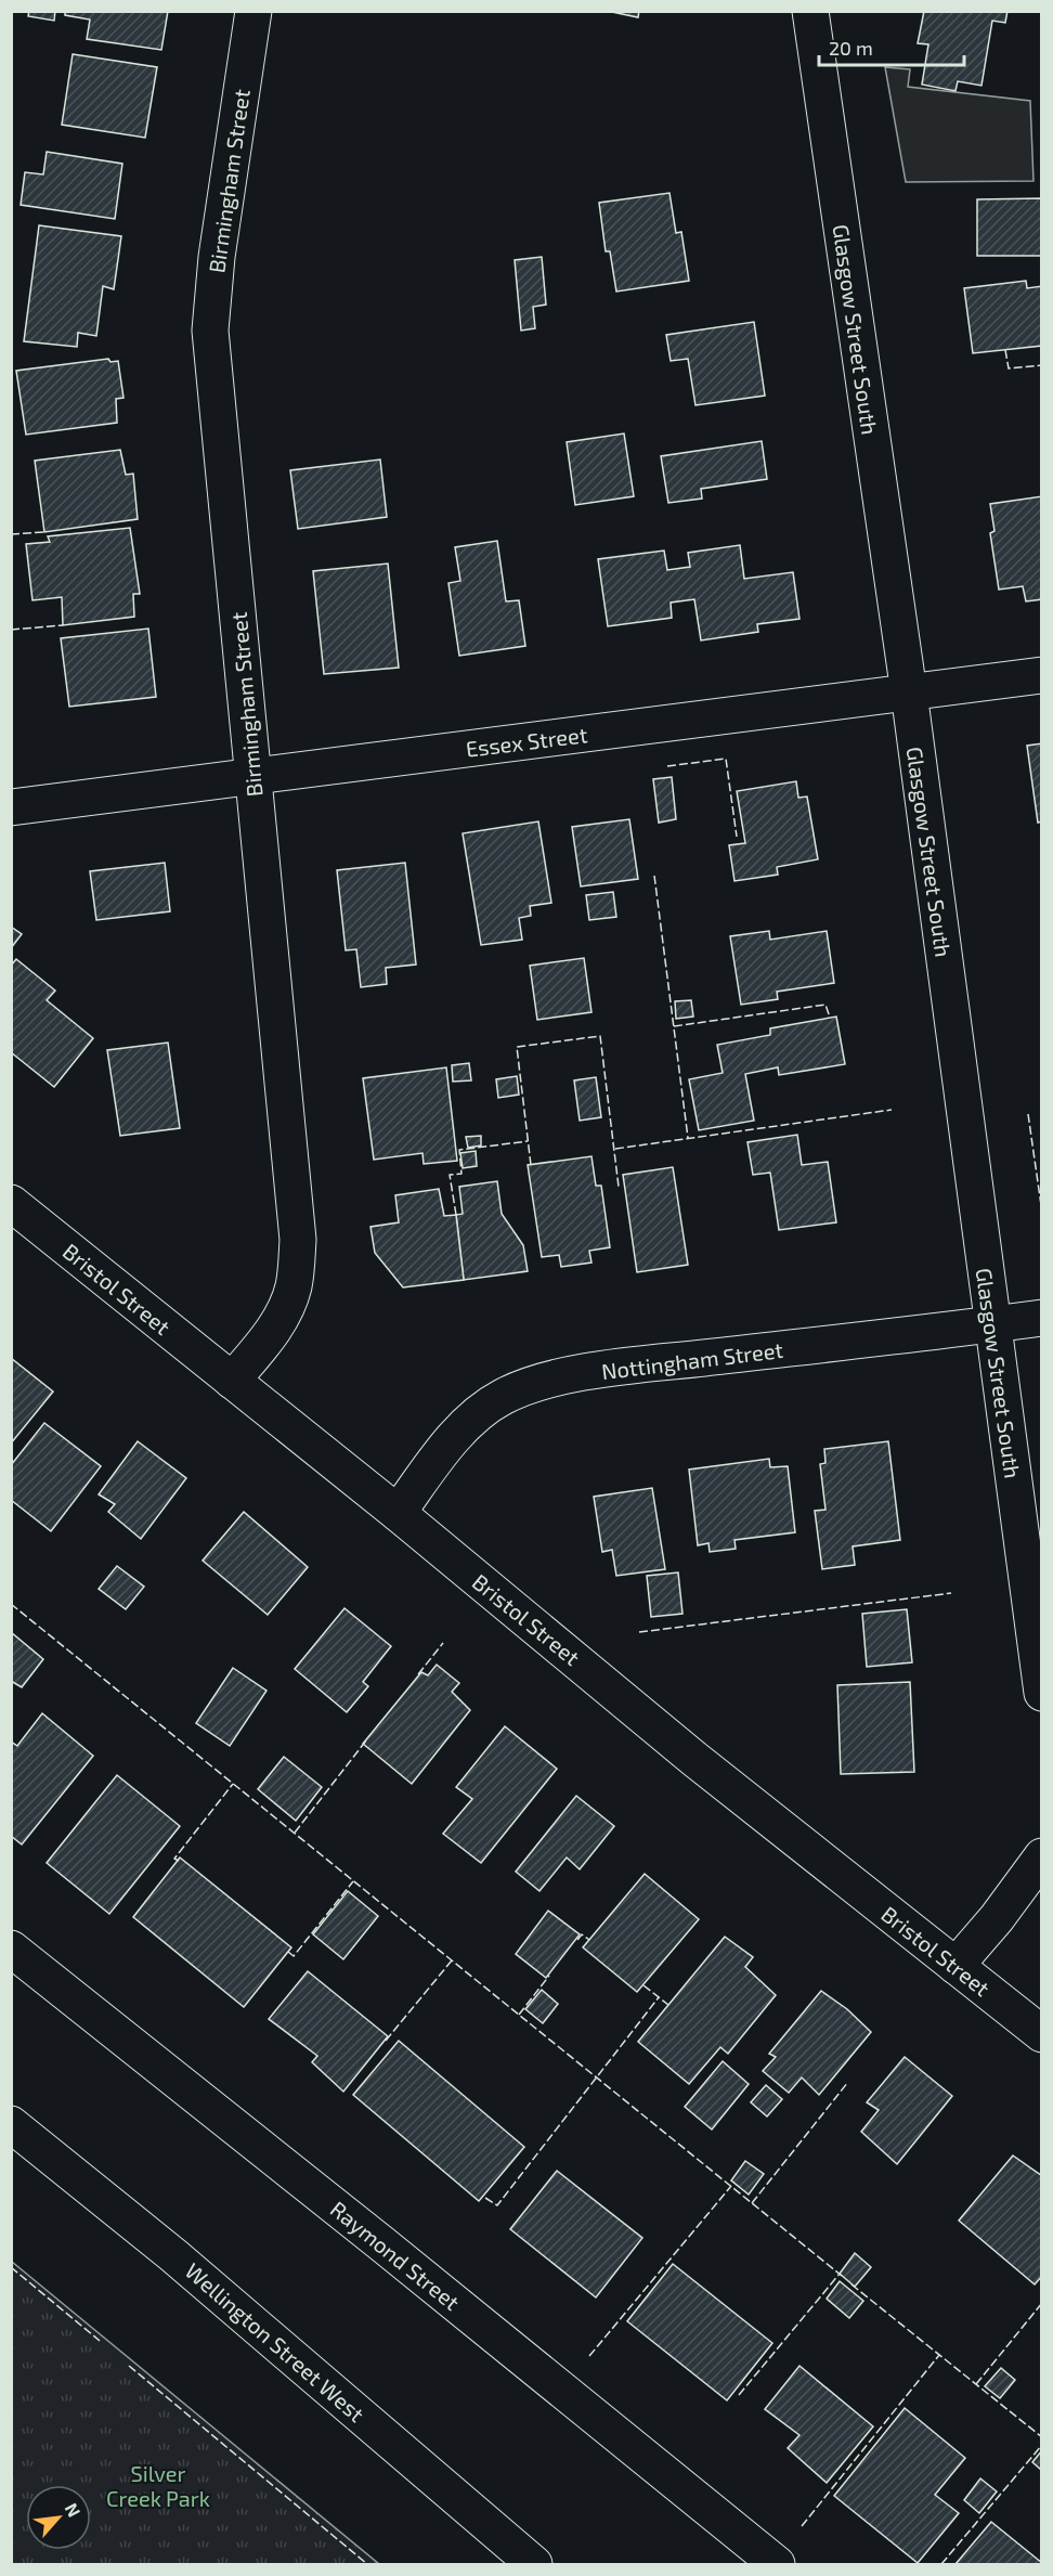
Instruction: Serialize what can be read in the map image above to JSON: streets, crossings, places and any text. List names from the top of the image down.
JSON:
{
  "streets": {
    "street": [
      "Birmingham Street",
      "Glasgow Street South",
      "Essex Street",
      "Bristol Street",
      "Nottingham Street",
      "Raymond Street",
      "Wellington Street West"
    ]
  },
  "crossings": [
    ["Birmingham Street", "Essex Street"],
    ["Birmingham Street", "Bristol Street"],
    ["Glasgow Street South", "Essex Street"],
    ["Glasgow Street South", "Nottingham Street"],
    ["Bristol Street", "Nottingham Street"]
  ],
  "parks": ["Silver Creek Park"],
  "scale_bar": "20 m",
  "north": "top right"
}
